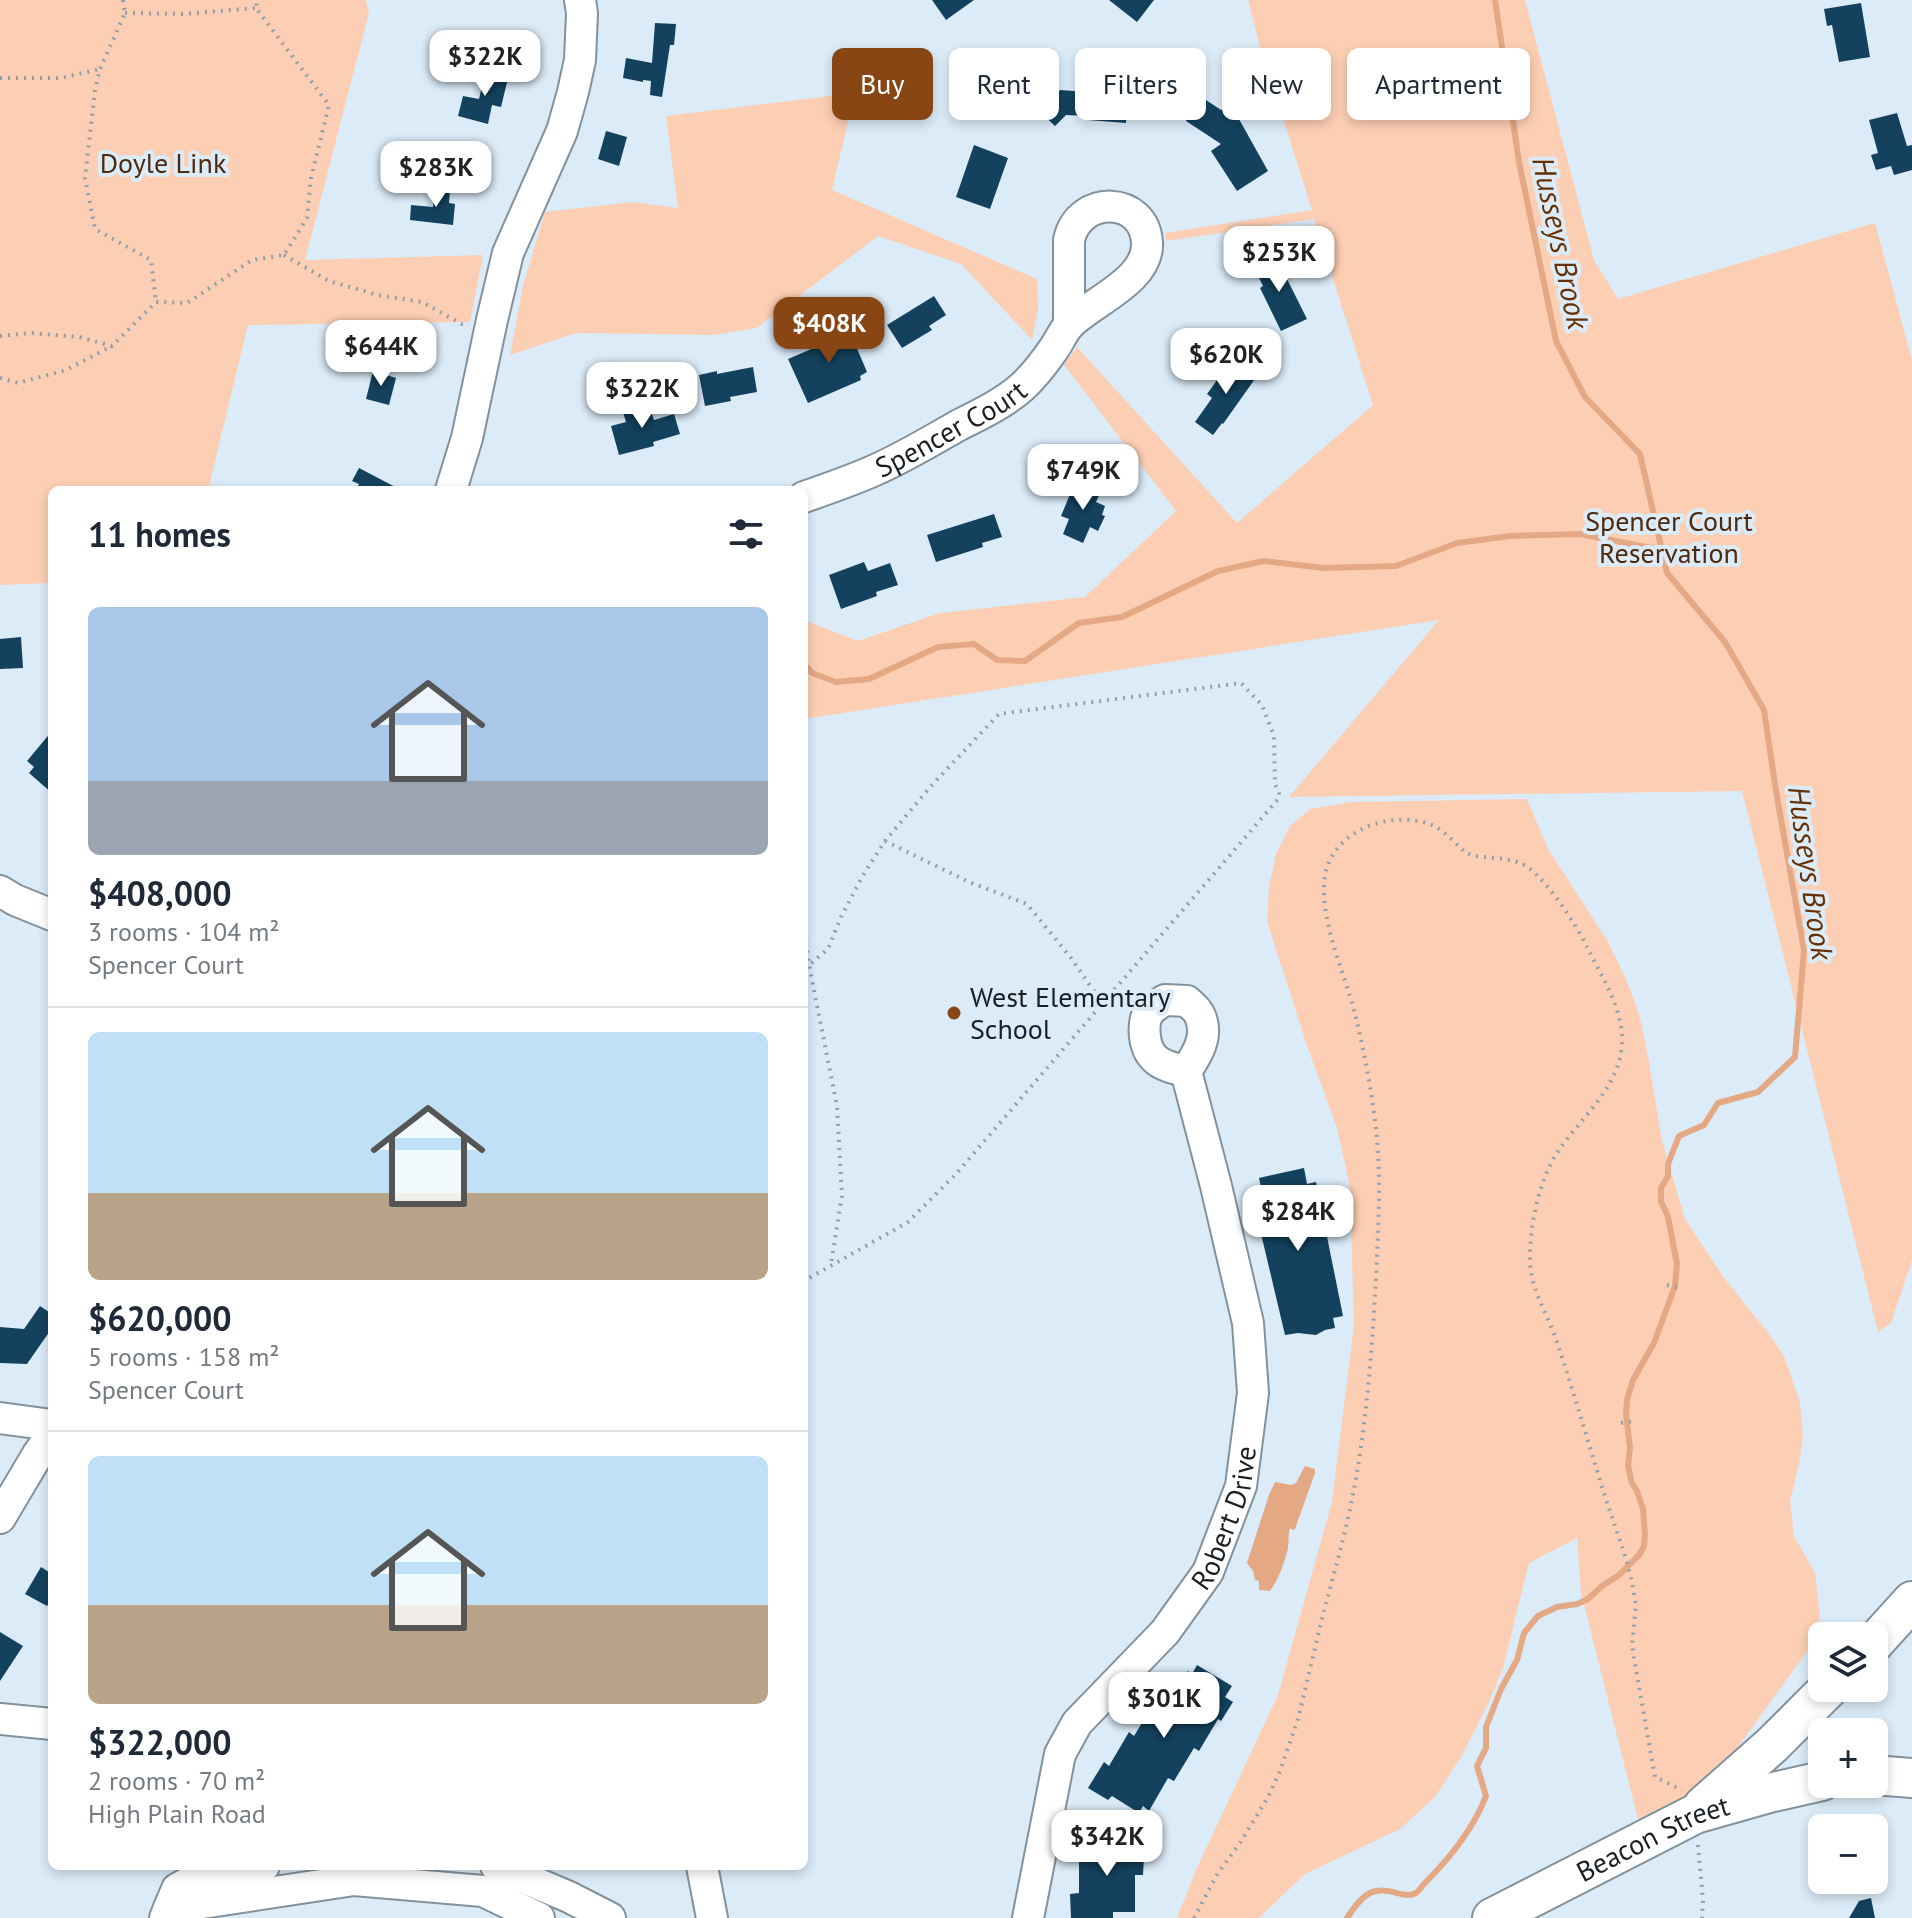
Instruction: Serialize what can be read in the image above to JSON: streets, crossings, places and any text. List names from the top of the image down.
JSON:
{
  "streets": {
    "main road": ["Beacon Street"],
    "street": ["Spencer Court", "Robert Drive"]
  },
  "water": ["Husseys Brook"],
  "parks": ["Doyle Link", "Spencer Court Reservation"],
  "places": ["West Elementary School"],
  "page": {
    "price": [
      "$322K",
      "$283K",
      "$253K",
      "$408K",
      "$644K",
      "$620K",
      "$322K",
      "$749K",
      "$284K",
      "$301K",
      "$342K"
    ],
    "chip": [
      "Buy",
      "Rent",
      "Filters",
      "New",
      "Apartment"
    ],
    "heading": "11 homes",
    "list": [
      {
        "name": "$408,000",
        "note": "3 rooms · 104 m² · Spencer Court"
      },
      {
        "name": "$620,000",
        "note": "5 rooms · 158 m² · Spencer Court"
      },
      {
        "name": "$322,000",
        "note": "2 rooms · 70 m² · High Plain Road"
      }
    ],
    "map_buttons": ["+", "−"]
  }
}
